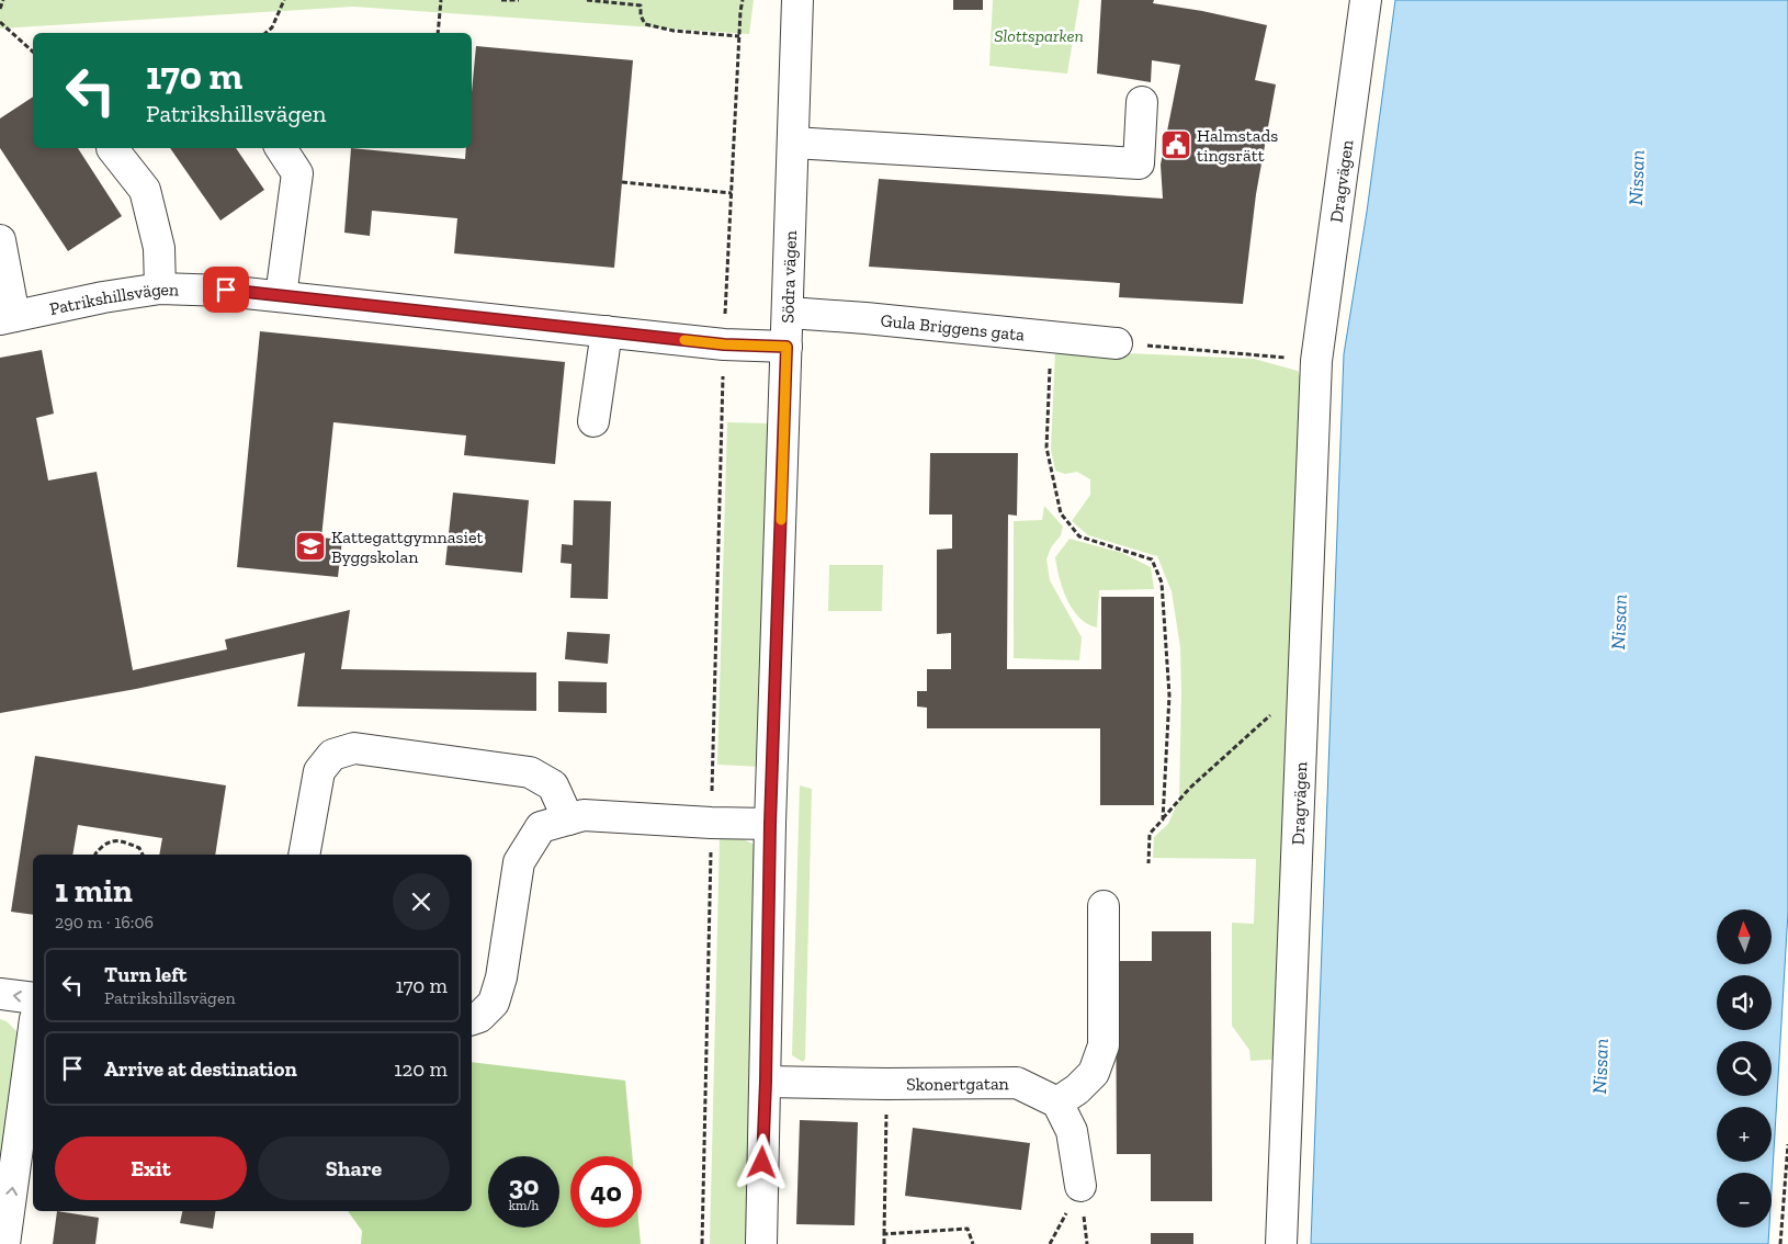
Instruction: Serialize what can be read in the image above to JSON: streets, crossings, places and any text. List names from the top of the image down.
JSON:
{
  "streets": {
    "street": [
      "Dragvägen",
      "Södra vägen",
      "Patrikshillsvägen",
      "Gula Briggens gata",
      "Skonertgatan"
    ]
  },
  "crossings": [
    ["Södra vägen", "Patrikshillsvägen"],
    ["Södra vägen", "Gula Briggens gata"],
    ["Södra vägen", "Skonertgatan"]
  ],
  "water": ["Nissan"],
  "parks": ["Slottsparken"],
  "places": {
    "public building": ["Halmstads tingsrätt"],
    "school or university": ["Kattegattgymnasiet Byggskolan"]
  },
  "north": "top",
  "page": {
    "turn": ["170 m", "Patrikshillsvägen"],
    "heading": ["1 min", "290 m · 16:06"],
    "map_buttons": ["+", "−"],
    "list": [
      {
        "name": "Turn left",
        "note": "Patrikshillsvägen",
        "value": "170 m"
      },
      {
        "name": "Arrive at destination",
        "value": "120 m"
      }
    ],
    "buttons": ["Exit", "Share"],
    "speed": "30 km/h",
    "limit": "40"
  }
}
